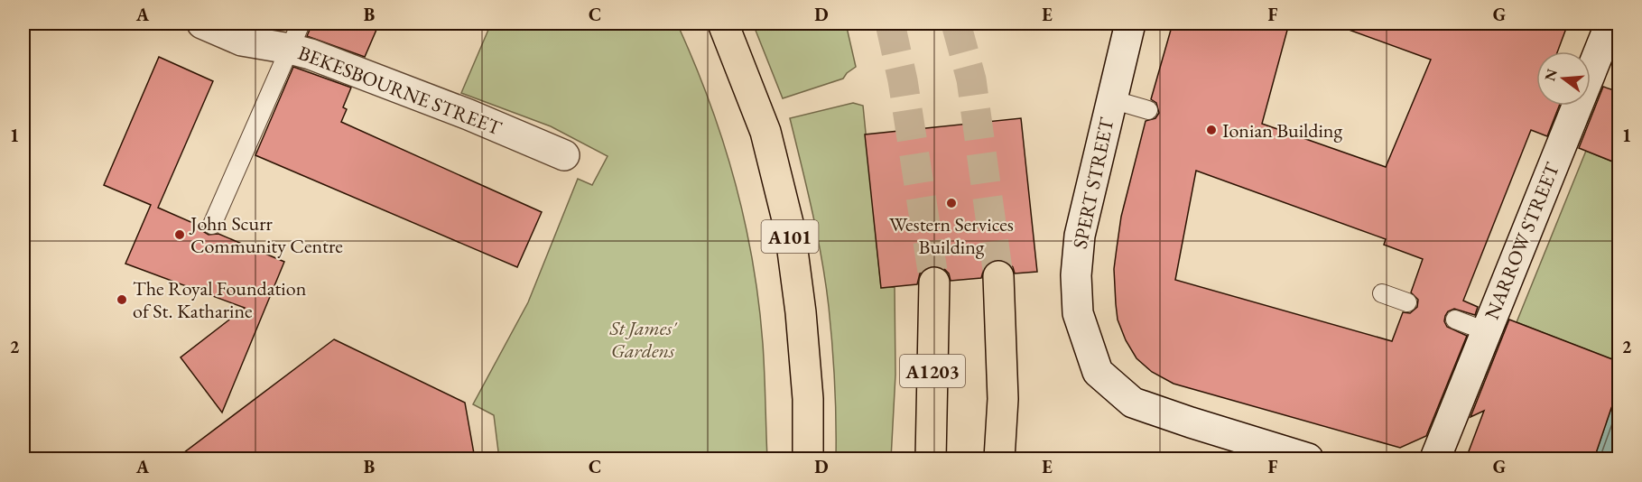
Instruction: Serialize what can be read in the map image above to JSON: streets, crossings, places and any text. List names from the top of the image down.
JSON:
{
  "streets": {
    "main road": ["A101", "A1203"],
    "street": ["BEKESBOURNE STREET", "SPERT STREET", "NARROW STREET"]
  },
  "parks": ["St James' Gardens"],
  "places": [
    "Ionian Building",
    "Western Services Building",
    "John Scurr Community Centre",
    "The Royal Foundation of St. Katharine"
  ],
  "north": "left",
  "grid": {
    "columns": [
      "A",
      "B",
      "C",
      "D",
      "E",
      "F",
      "G"
    ],
    "rows": ["1", "2"]
  }
}
